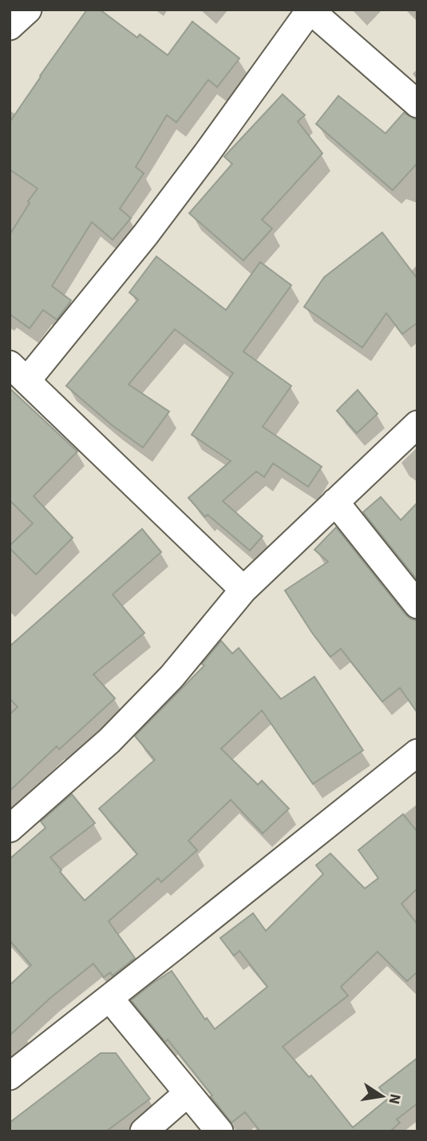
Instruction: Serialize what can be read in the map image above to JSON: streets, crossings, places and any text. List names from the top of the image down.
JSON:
{
  "north": "right"
}
